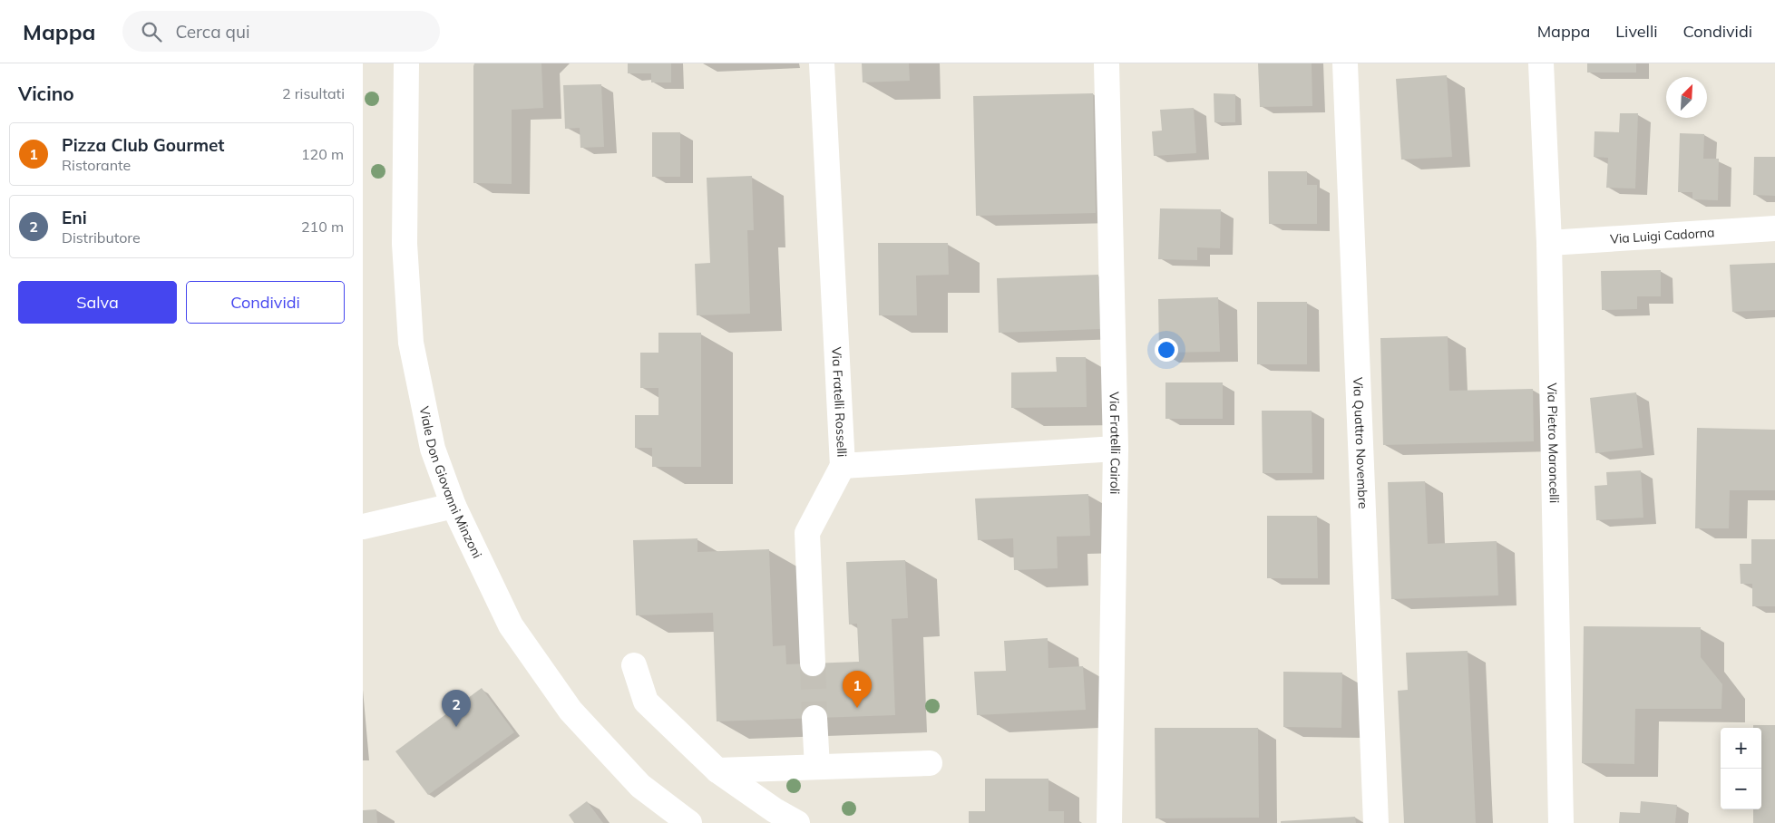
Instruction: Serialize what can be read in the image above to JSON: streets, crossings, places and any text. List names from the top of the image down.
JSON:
{
  "streets": {
    "street": [
      "Via Luigi Cadorna",
      "Via Fratelli Rosselli",
      "Via Fratelli Cairoli",
      "Via Quattro Novembre",
      "Via Pietro Maroncelli",
      "Viale Don Giovanni Minzoni"
    ]
  },
  "crossings": [
    ["Via Luigi Cadorna", "Via Pietro Maroncelli"],
    ["Via Fratelli Rosselli", "Via Fratelli Cairoli"]
  ],
  "north": "top right",
  "page": {
    "header": "Mappa",
    "search": "Cerca qui",
    "nav": ["Mappa", "Livelli", "Condividi"],
    "heading": ["Vicino", "2 risultati"],
    "list": [
      {
        "mark": "1",
        "name": "Pizza Club Gourmet",
        "note": "Ristorante",
        "value": "120 m"
      },
      {
        "mark": "2",
        "name": "Eni",
        "note": "Distributore",
        "value": "210 m"
      }
    ],
    "buttons": ["Salva", "Condividi"],
    "pins": ["1", "2"],
    "map_buttons": ["+", "−"]
  }
}
